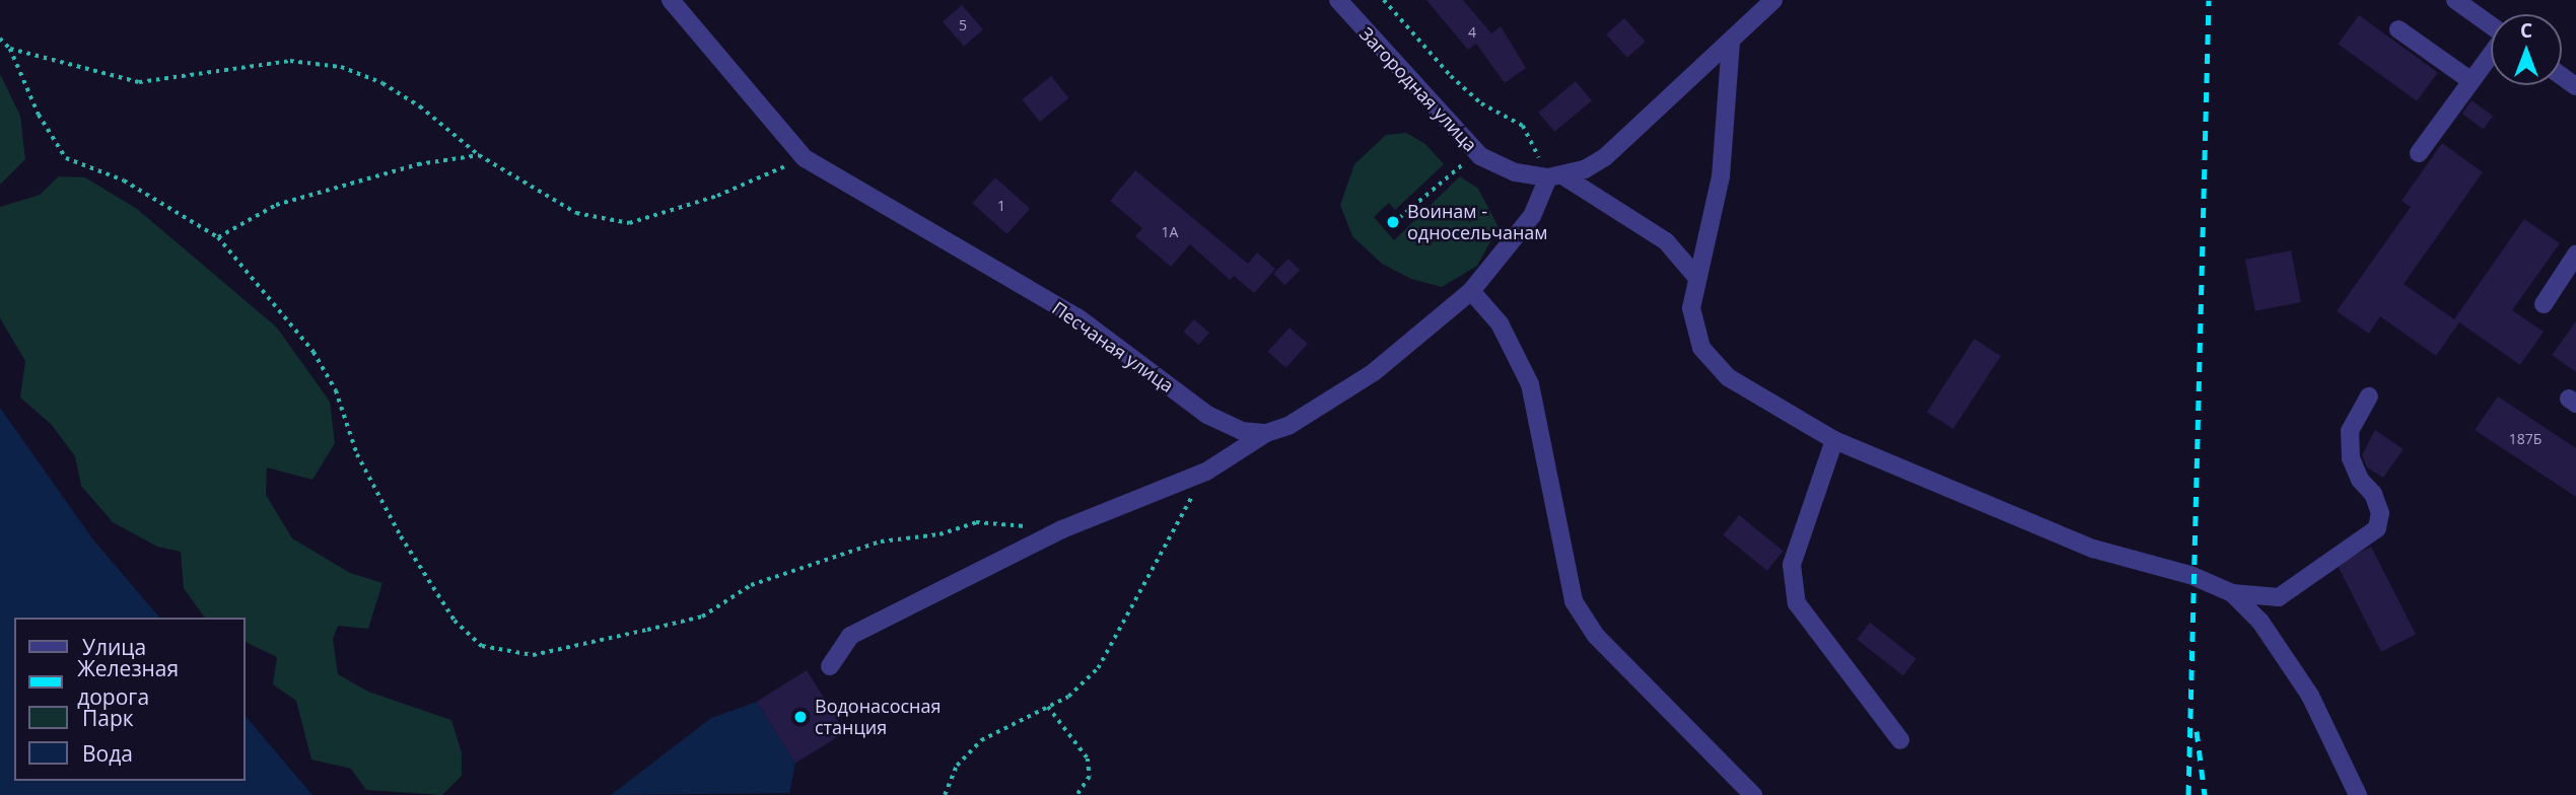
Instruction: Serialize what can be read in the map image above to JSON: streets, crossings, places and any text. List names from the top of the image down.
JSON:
{
  "streets": {
    "street": ["Загородная улица", "Песчаная улица"]
  },
  "places": ["Воинам - односельчанам", "Водонасосная станция"],
  "house_numbers": [
    "5",
    "4",
    "1",
    "1А",
    "187Б"
  ],
  "legend": [
    "Улица",
    "Железная дорога",
    "Парк",
    "Вода"
  ],
  "north": "top"
}
